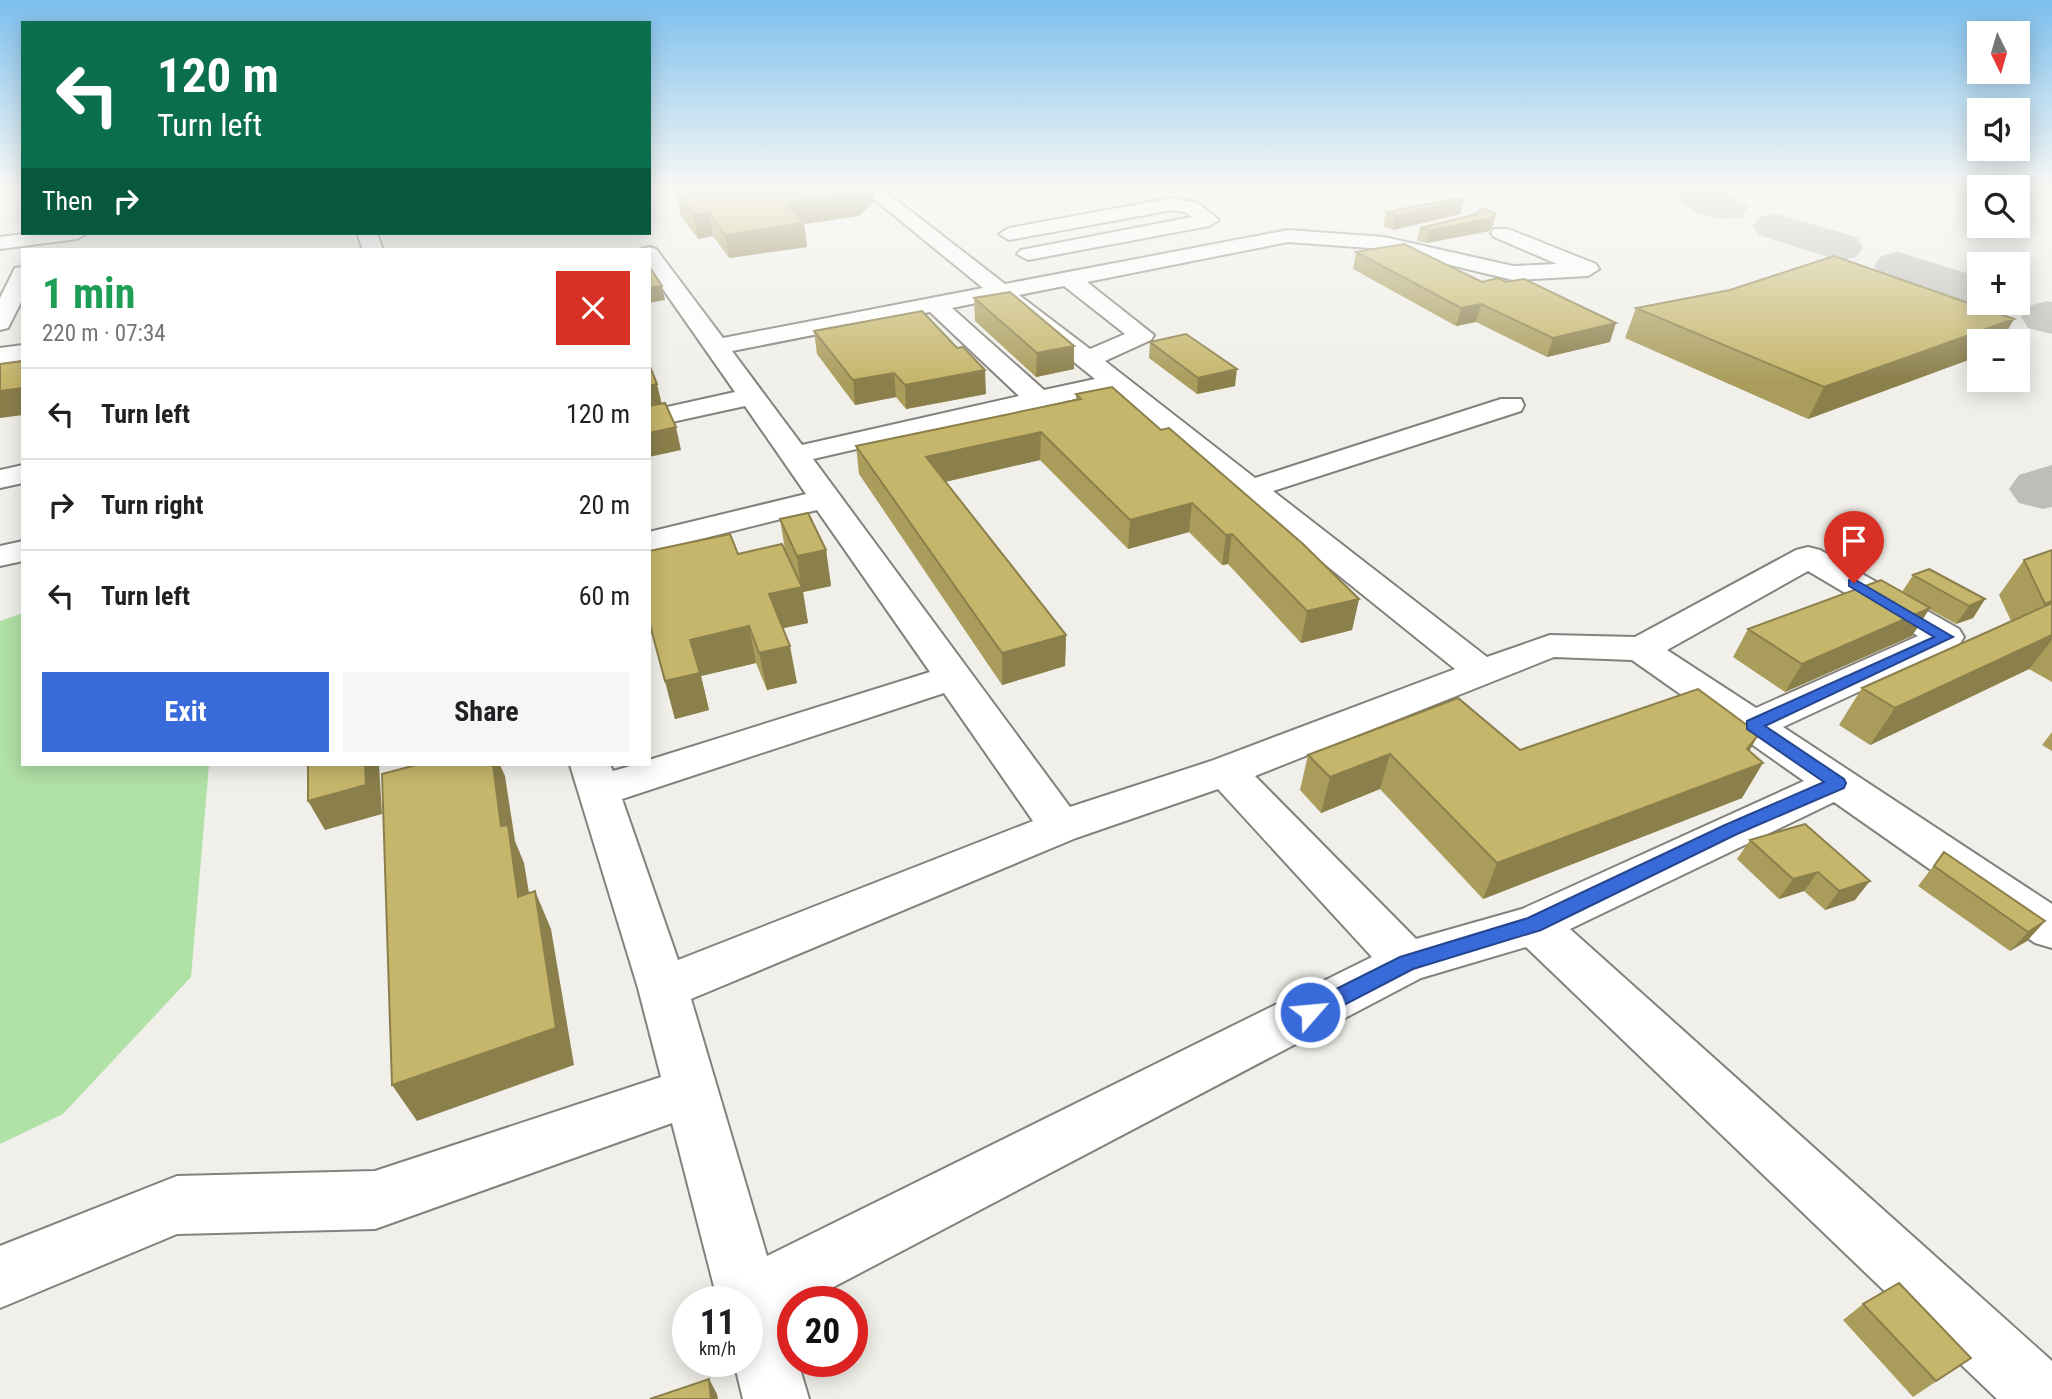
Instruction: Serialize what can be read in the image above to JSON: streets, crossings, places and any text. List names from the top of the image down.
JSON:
{
  "north": "bottom",
  "page": {
    "map_buttons": ["+", "−"],
    "turn": ["120 m", "Turn left"],
    "then": "Then",
    "heading": ["1 min", "220 m · 07:34"],
    "list": [
      {
        "name": "Turn left",
        "value": "120 m"
      },
      {
        "name": "Turn right",
        "value": "20 m"
      },
      {
        "name": "Turn left",
        "value": "60 m"
      }
    ],
    "buttons": ["Exit", "Share"],
    "speed": "11 km/h",
    "limit": "20"
  }
}
